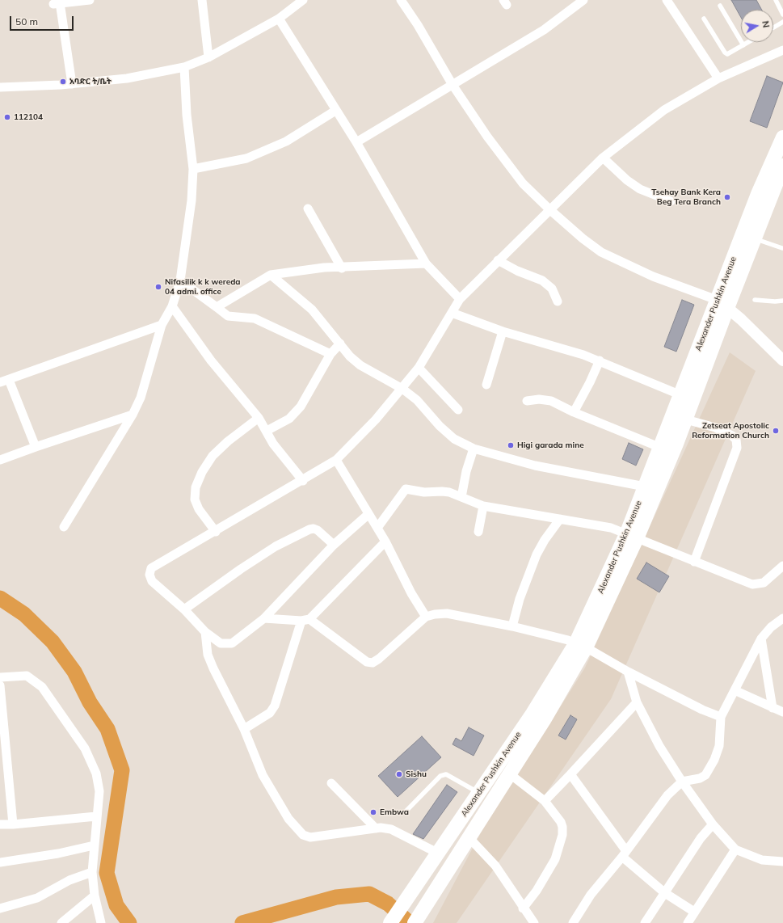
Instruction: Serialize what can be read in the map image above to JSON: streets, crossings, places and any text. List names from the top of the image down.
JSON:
{
  "streets": {
    "main road": ["Alexander Pushkin Avenue"]
  },
  "places": [
    "አባድር ት/ቤት",
    "112104",
    "Tsehay Bank Kera Beg Tera Branch",
    "Nifasilik k k wereda 04 admi. office",
    "Zetseat Apostolic Reformation Church",
    "Higi garada mine",
    "Sishu",
    "Embwa"
  ],
  "scale_bar": "50 m",
  "north": "right"
}
